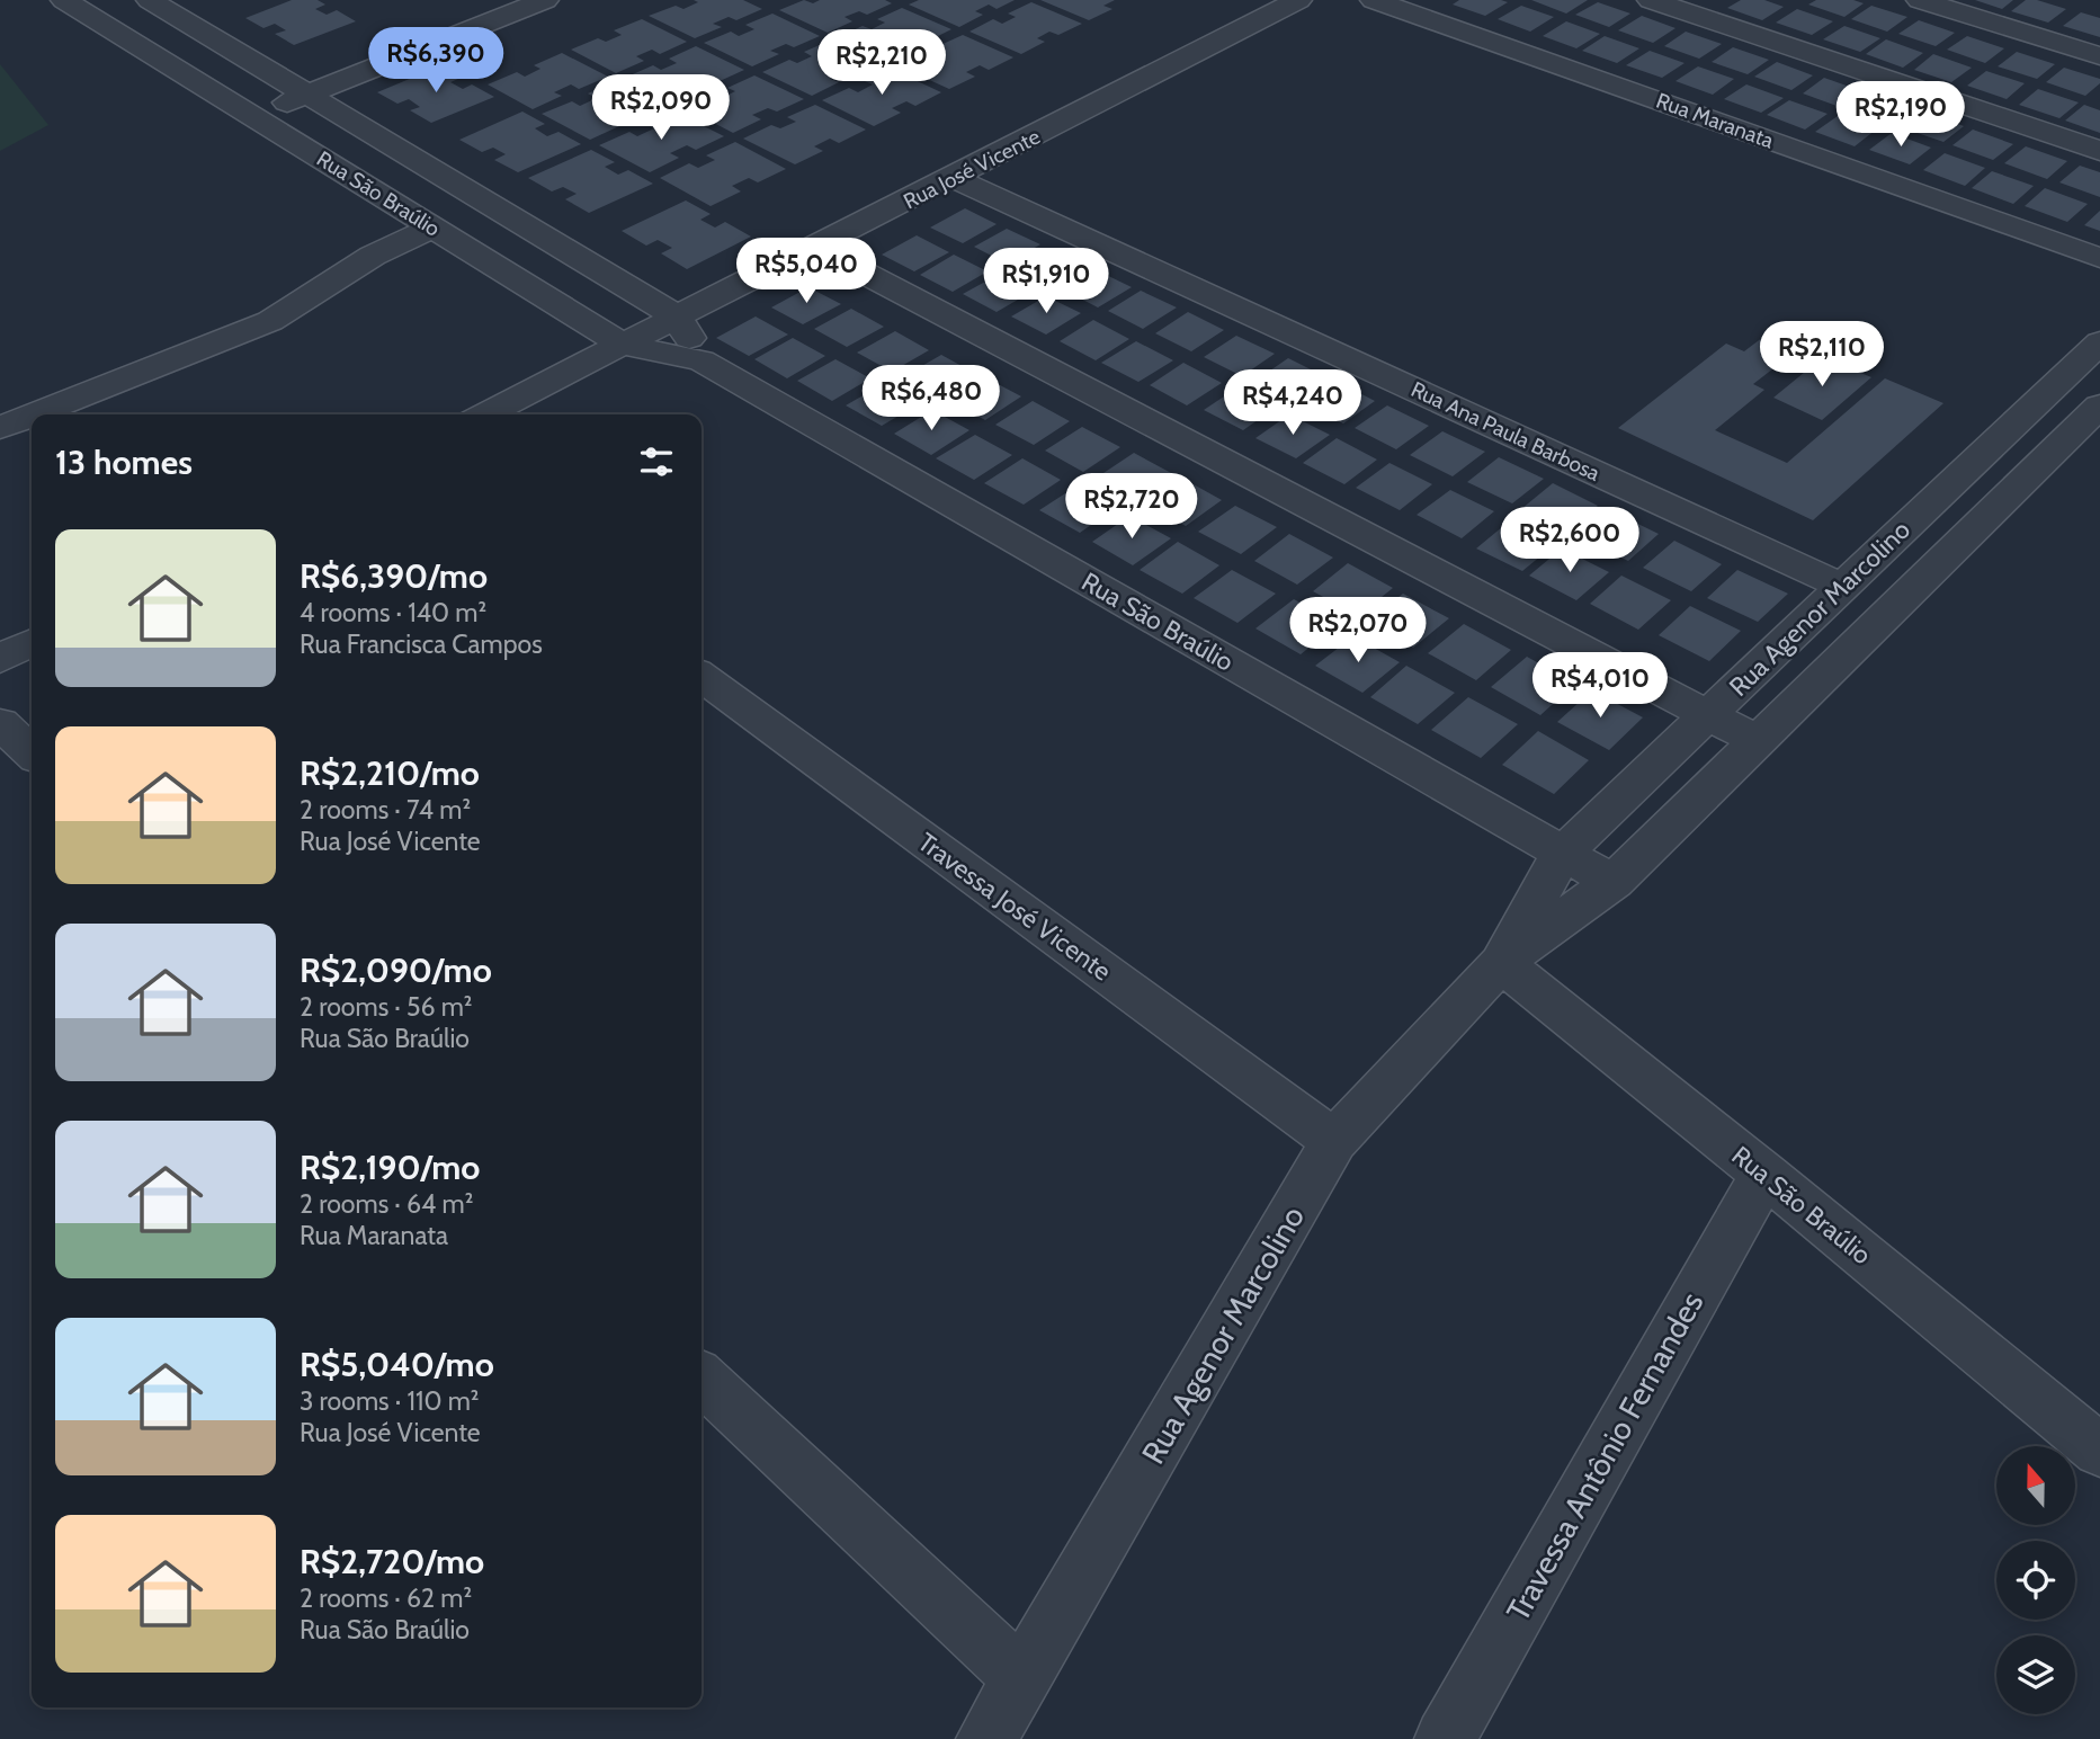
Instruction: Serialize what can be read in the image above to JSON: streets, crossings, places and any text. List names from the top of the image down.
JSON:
{
  "streets": {
    "street": [
      "Rua Maranata",
      "Rua José Vicente",
      "Rua São Braúlio",
      "Rua Ana Paula Barbosa",
      "Rua Agenor Marcolino",
      "Travessa José Vicente",
      "Travessa Antônio Fernandes"
    ]
  },
  "crossings": [
    ["Rua José Vicente", "Rua São Braúlio"],
    ["Rua José Vicente", "Rua Ana Paula Barbosa"],
    ["Rua São Braúlio", "Rua Agenor Marcolino"],
    ["Rua São Braúlio", "Travessa Antônio Fernandes"],
    ["Rua Ana Paula Barbosa", "Rua Agenor Marcolino"],
    ["Rua Agenor Marcolino", "Travessa José Vicente"]
  ],
  "north": "top",
  "page": {
    "price": [
      "R$6,390",
      "R$2,210",
      "R$2,090",
      "R$2,190",
      "R$5,040",
      "R$1,910",
      "R$2,110",
      "R$6,480",
      "R$4,240",
      "R$2,720",
      "R$2,600",
      "R$2,070",
      "R$4,010"
    ],
    "heading": "13 homes",
    "list": [
      {
        "name": "R$6,390/mo",
        "note": "4 rooms · 140 m² · Rua Francisca Campos"
      },
      {
        "name": "R$2,210/mo",
        "note": "2 rooms · 74 m² · Rua José Vicente"
      },
      {
        "name": "R$2,090/mo",
        "note": "2 rooms · 56 m² · Rua São Braúlio"
      },
      {
        "name": "R$2,190/mo",
        "note": "2 rooms · 64 m² · Rua Maranata"
      },
      {
        "name": "R$5,040/mo",
        "note": "3 rooms · 110 m² · Rua José Vicente"
      },
      {
        "name": "R$2,720/mo",
        "note": "2 rooms · 62 m² · Rua São Braúlio"
      }
    ]
  }
}
